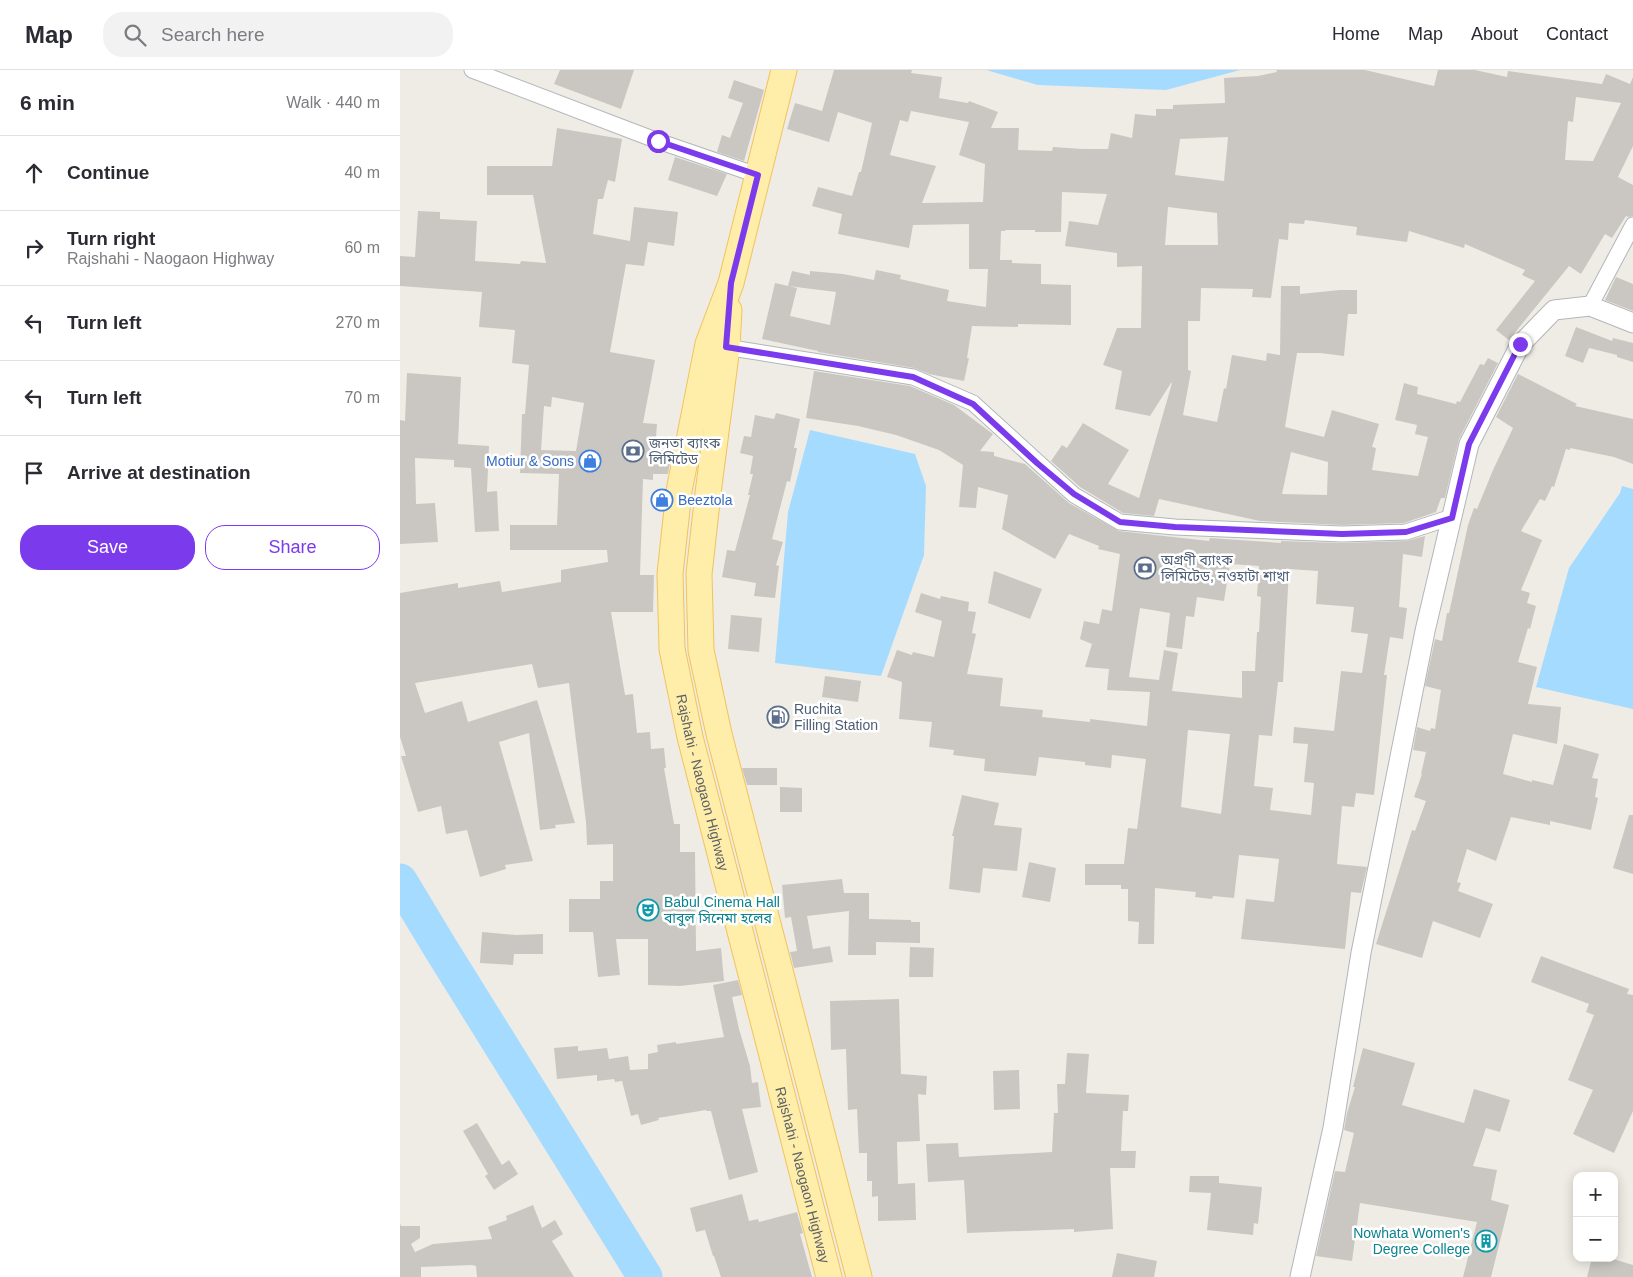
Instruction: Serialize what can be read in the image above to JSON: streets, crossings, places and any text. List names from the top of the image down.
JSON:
{
  "streets": {
    "main road": ["Rajshahi - Naogaon Highway"]
  },
  "places": {
    "bank": ["জনতা ব্যাংক লিমিটেড", "অগ্রণী ব্যাংক লিমিটেড, নওহাটা শাখা"],
    "shop": ["Motiur & Sons", "Beeztola"],
    "fuel station": ["Ruchita Filling Station"],
    "theatre": ["Babul Cinema Hall বাবুল সিনেমা হলের"],
    "building": ["Nowhata Women's Degree College"]
  },
  "page": {
    "header": "Map",
    "search": "Search here",
    "nav": [
      "Home",
      "Map",
      "About",
      "Contact"
    ],
    "heading": ["6 min", "Walk · 440 m"],
    "list": [
      ["Continue", "40 m"],
      ["Turn right", "Rajshahi - Naogaon Highway", "60 m"],
      ["Turn left", "270 m"],
      ["Turn left", "70 m"],
      "Arrive at destination"
    ],
    "buttons": ["Save", "Share"],
    "map_buttons": ["+", "−"]
  }
}
